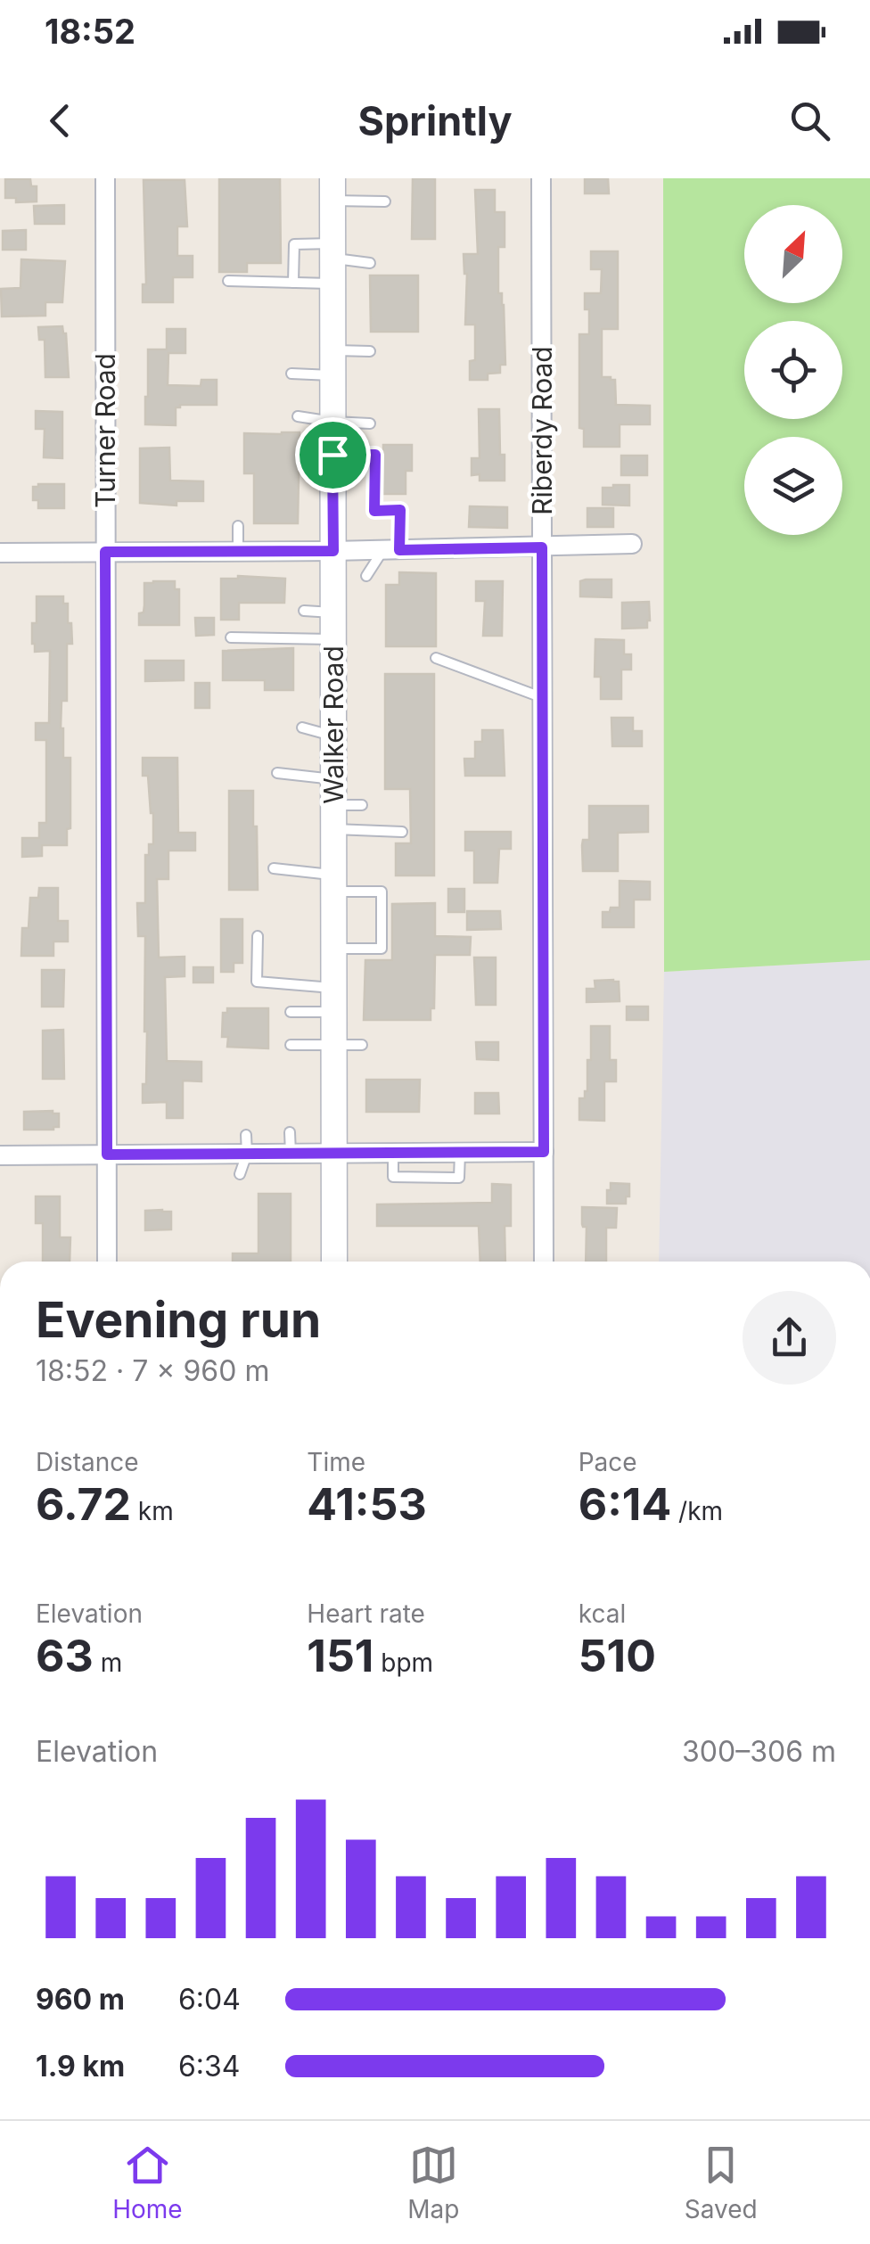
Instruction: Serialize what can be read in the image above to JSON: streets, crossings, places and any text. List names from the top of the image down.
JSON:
{
  "streets": {
    "main road": ["Walker Road"],
    "street": ["Turner Road", "Riberdy Road"]
  },
  "north": "top right",
  "page": {
    "status": "18:52",
    "header": "Sprintly",
    "heading": ["Evening run", "18:52 · 7 × 960 m"],
    "stats": [
      ["Distance", "6.72 km"],
      ["Time", "41:53"],
      ["Pace", "6:14 /km"],
      ["Elevation", "63 m"],
      ["Heart rate", "151 bpm"],
      ["kcal", "510"]
    ],
    "chart": ["Elevation", "300–306 m"],
    "list": [
      {
        "name": "960 m",
        "note": "6:04"
      },
      {
        "name": "1.9 km",
        "note": "6:34"
      }
    ],
    "tabs": ["Home", "Map", "Saved"]
  }
}
